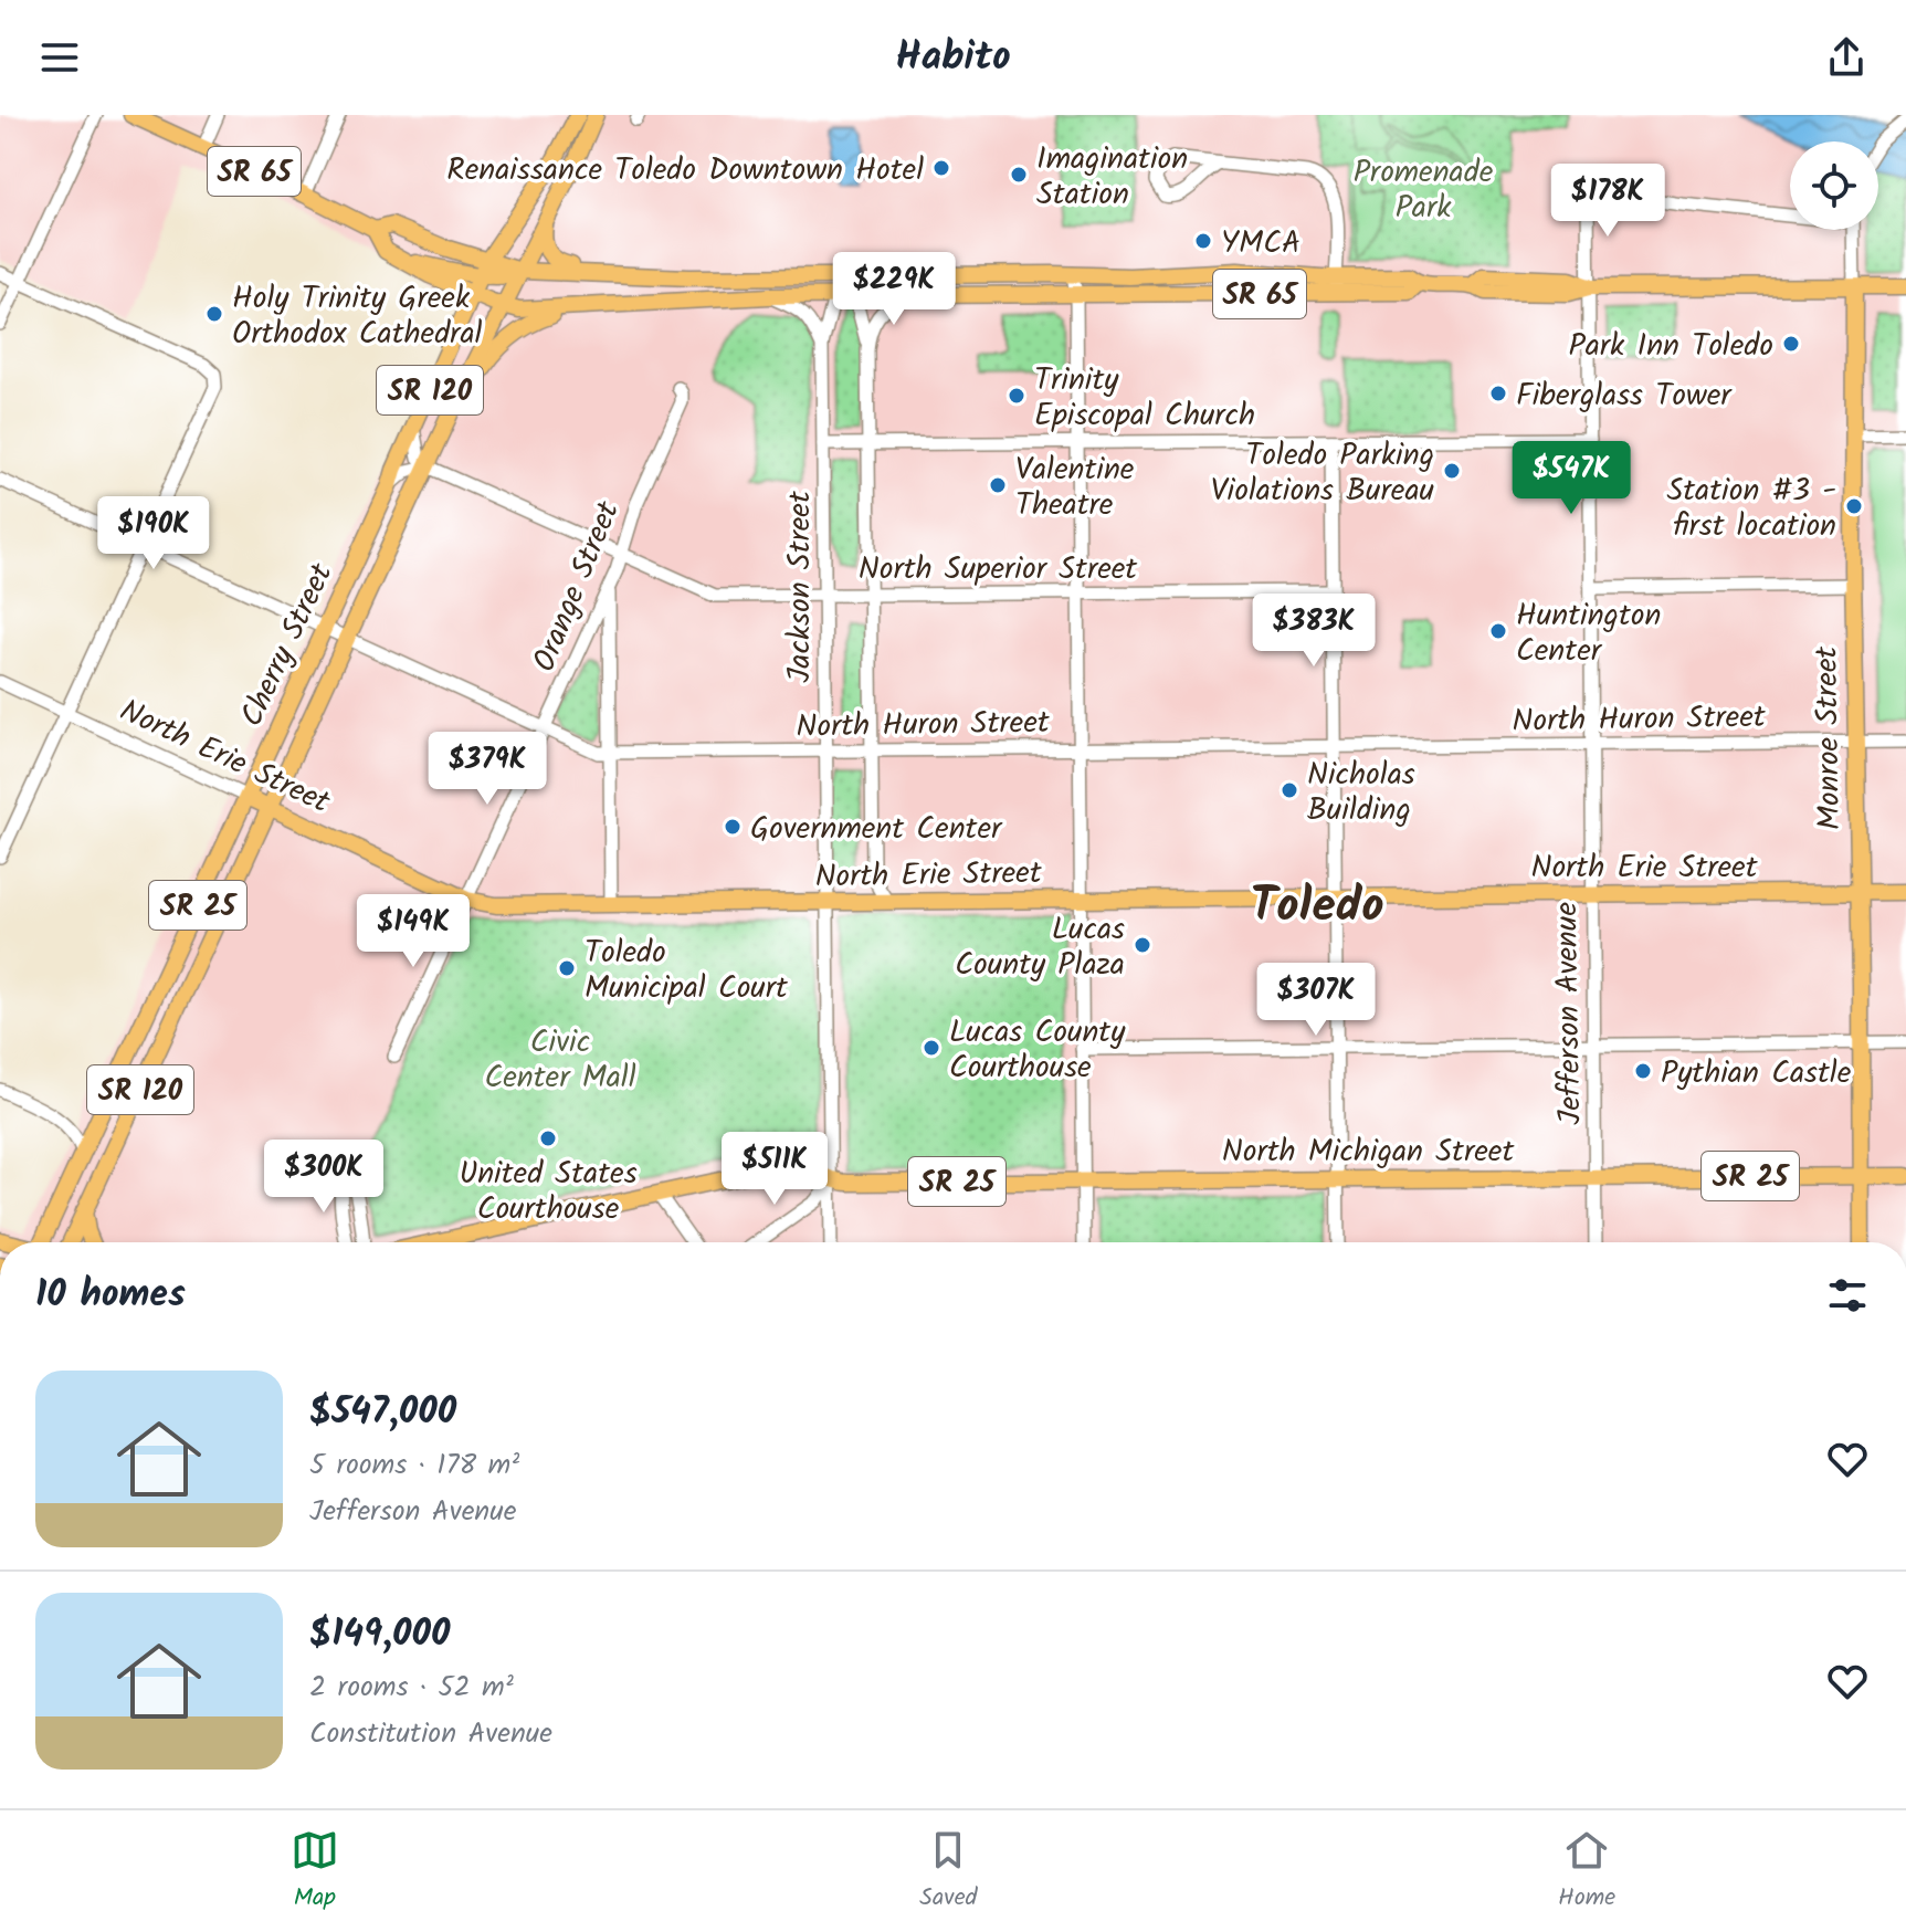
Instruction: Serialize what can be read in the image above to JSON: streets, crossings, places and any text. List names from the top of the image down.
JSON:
{
  "streets": {
    "main road": [
      "SR 65",
      "SR 120",
      "Cherry Street",
      "Monroe Street",
      "North Erie Street",
      "SR 25",
      "North Michigan Street"
    ],
    "street": [
      "North Superior Street",
      "Orange Street",
      "Jackson Street",
      "North Huron Street",
      "Jefferson Avenue"
    ]
  },
  "crossings": [
    ["SR 65", "Jackson Street"],
    ["SR 65", "Cherry Street"],
    ["SR 65", "Monroe Street"],
    ["SR 65", "Jefferson Avenue"],
    ["North Superior Street", "Orange Street"],
    ["North Superior Street", "Jackson Street"],
    ["North Superior Street", "Cherry Street"],
    ["Orange Street", "North Huron Street"],
    ["Orange Street", "North Erie Street"],
    ["Jackson Street", "North Huron Street"],
    ["Jackson Street", "North Erie Street"],
    ["Jackson Street", "SR 25"],
    ["Jackson Street", "North Michigan Street"],
    ["Cherry Street", "North Huron Street"],
    ["Cherry Street", "North Erie Street"],
    ["North Huron Street", "Monroe Street"],
    ["North Huron Street", "Jefferson Avenue"],
    ["Monroe Street", "North Erie Street"],
    ["Monroe Street", "North Michigan Street"],
    ["North Erie Street", "Jefferson Avenue"],
    ["SR 25", "North Michigan Street"],
    ["Jefferson Avenue", "North Michigan Street"]
  ],
  "districts": ["Toledo"],
  "parks": ["Promenade Park", "Civic Center Mall"],
  "places": [
    "Renaissance Toledo Downtown Hotel",
    "Imagination Station",
    "YMCA",
    "Holy Trinity Greek Orthodox Cathedral",
    "Park Inn Toledo",
    "Fiberglass Tower",
    "Trinity Episcopal Church",
    "Toledo Parking Violations Bureau",
    "Valentine Theatre",
    "Station #3 - first location",
    "Huntington Center",
    "Nicholas Building",
    "Government Center",
    "Lucas County Plaza",
    "Toledo Municipal Court",
    "Lucas County Courthouse",
    "Pythian Castle",
    "United States Courthouse"
  ],
  "page": {
    "header": "Habito",
    "price": [
      "$178K",
      "$229K",
      "$547K",
      "$190K",
      "$383K",
      "$379K",
      "$149K",
      "$307K",
      "$511K",
      "$300K"
    ],
    "heading": "10 homes",
    "list": [
      {
        "name": "$547,000",
        "note": "5 rooms · 178 m² · Jefferson Avenue"
      },
      {
        "name": "$149,000",
        "note": "2 rooms · 52 m² · Constitution Avenue"
      }
    ],
    "tabs": ["Map", "Saved", "Home"]
  }
}
